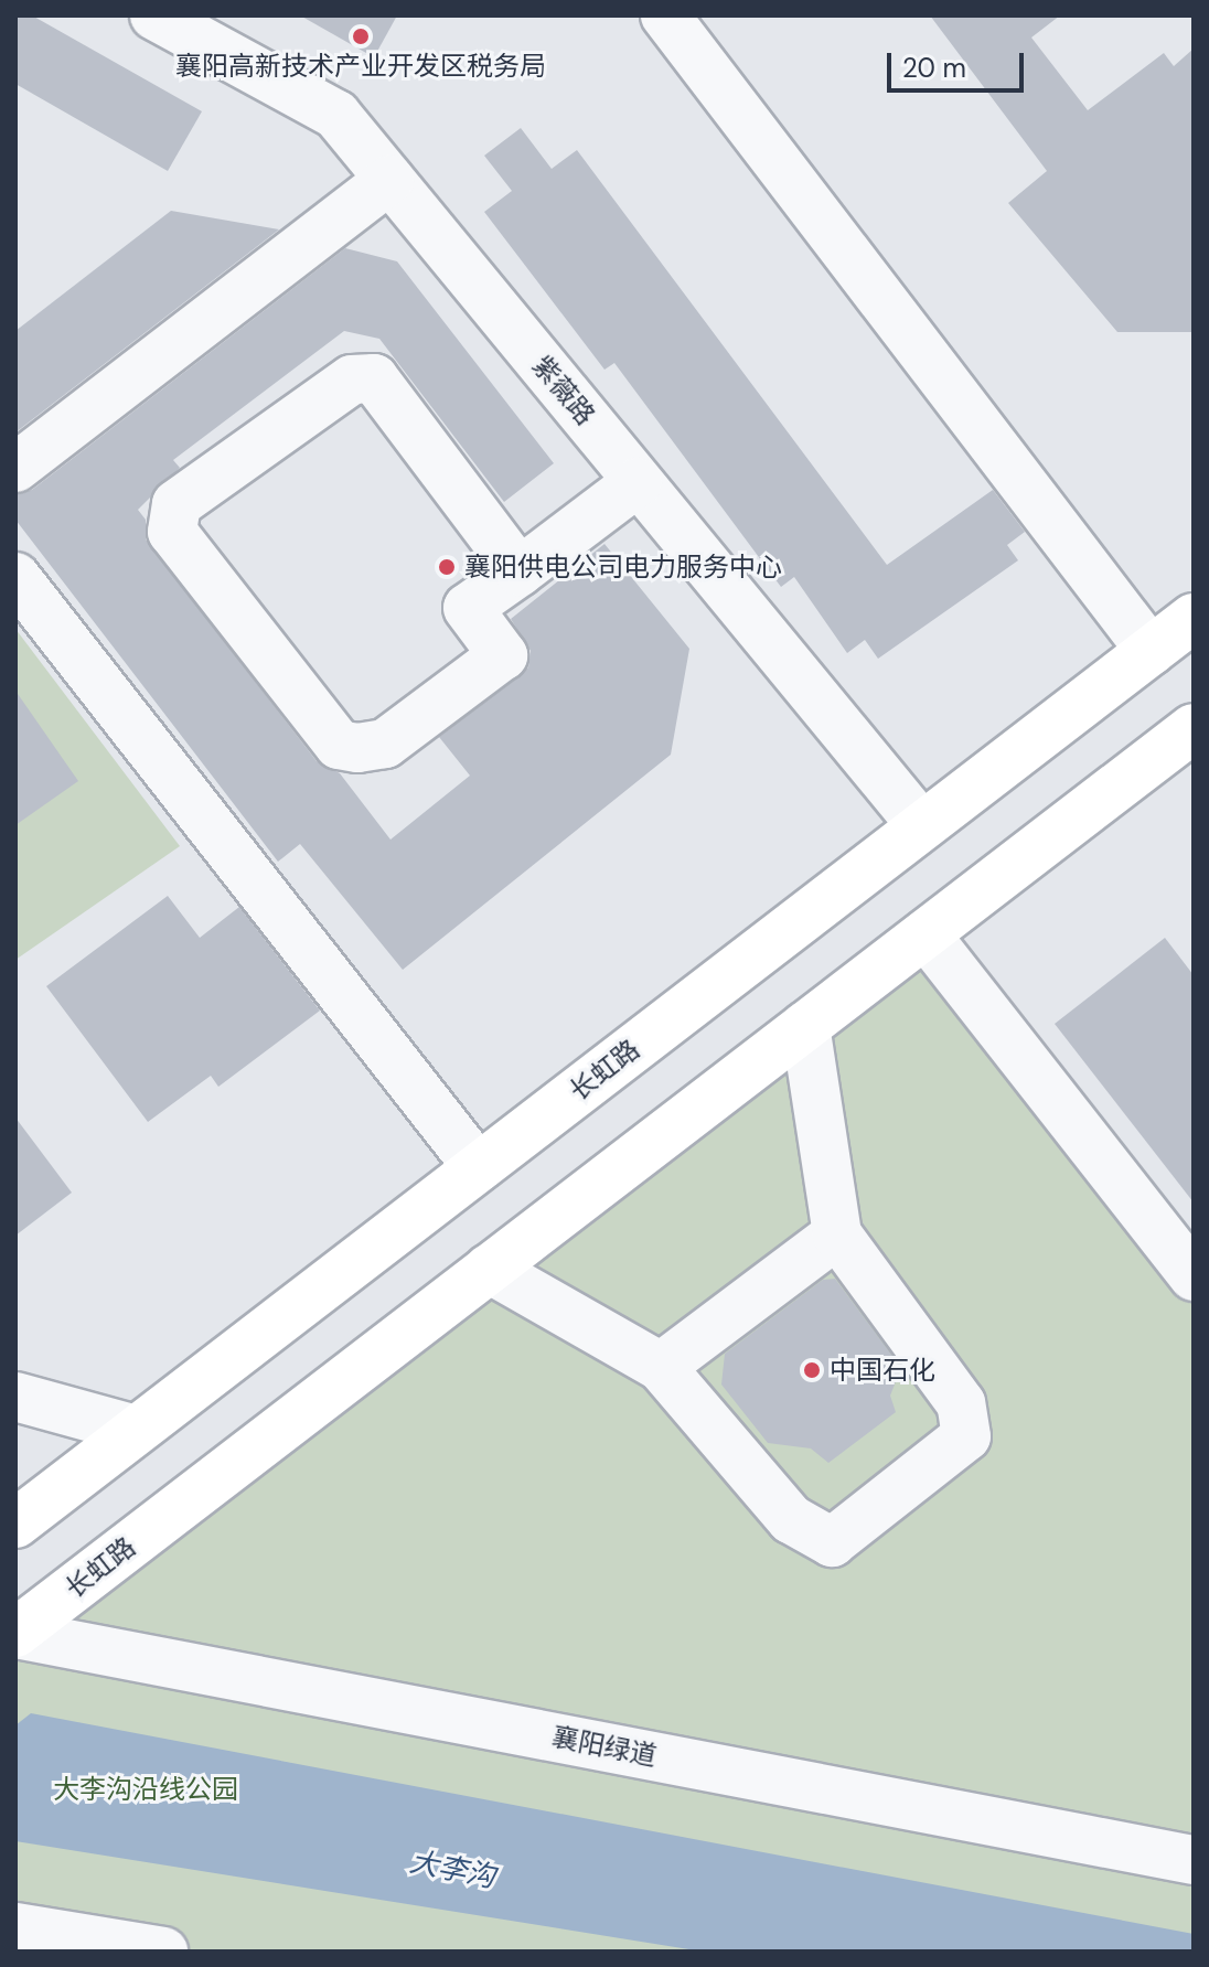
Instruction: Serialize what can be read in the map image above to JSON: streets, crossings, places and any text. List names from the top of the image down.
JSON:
{
  "streets": {
    "highway": ["长虹路"],
    "street": ["紫薇路", "襄阳绿道"]
  },
  "crossings": [
    ["紫薇路", "长虹路"],
    ["长虹路", "襄阳绿道"]
  ],
  "water": ["大李沟"],
  "parks": ["大李沟沿线公园"],
  "places": ["襄阳高新技术产业开发区税务局", "襄阳供电公司电力服务中心", "中国石化"],
  "scale_bar": "20 m"
}
